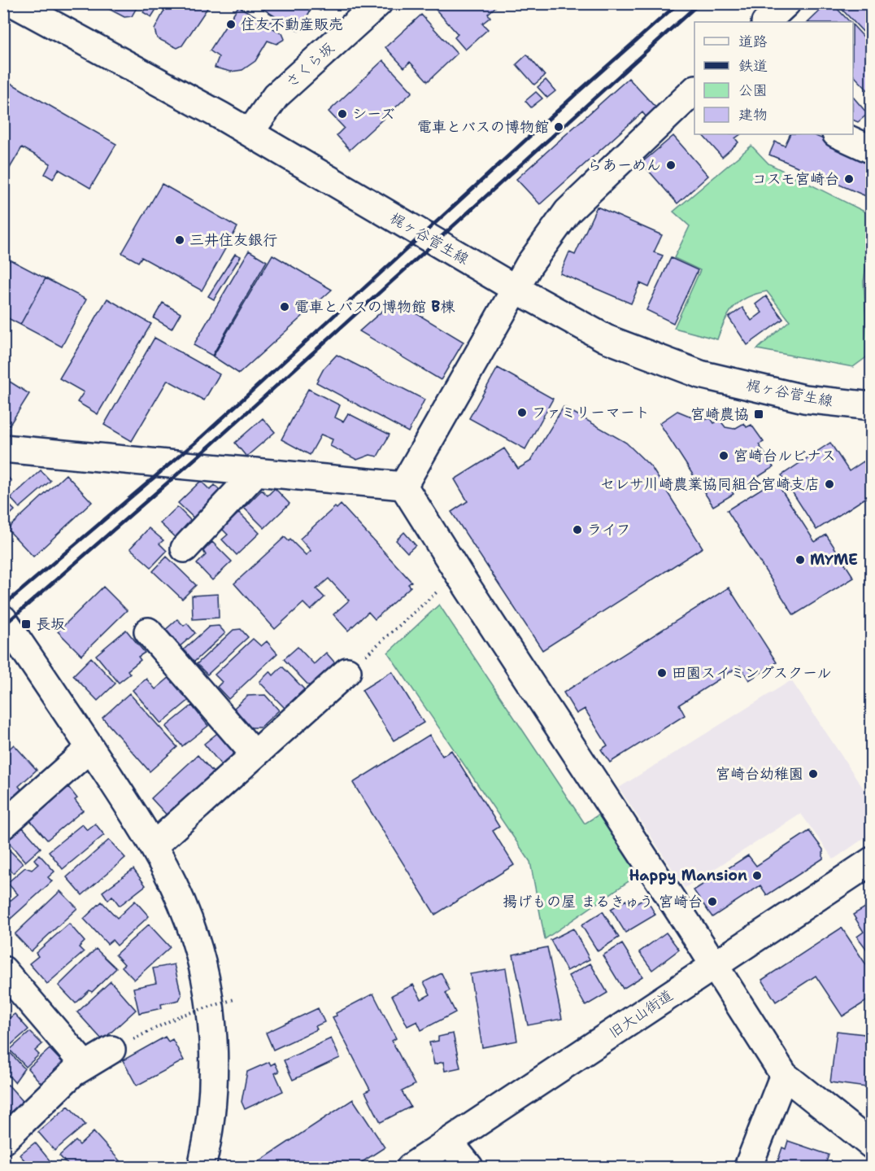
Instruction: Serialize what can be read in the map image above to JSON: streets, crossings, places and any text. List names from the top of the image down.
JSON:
{
  "streets": {
    "street": ["さくら坂", "梶ヶ谷菅生線", "旧大山街道"]
  },
  "crossings": [
    ["さくら坂", "梶ヶ谷菅生線"]
  ],
  "places": {
    "other": [
      "住友不動産販売",
      "シーズ",
      "電車とバスの博物館",
      "らあーめん",
      "コスモ宮崎台",
      "三井住友銀行",
      "電車とバスの博物館 B棟",
      "ファミリーマート",
      "宮崎台ルビナス",
      "セレサ川崎農業協同組合宮崎支店",
      "ライフ",
      "MYME",
      "田園スイミングスクール",
      "宮崎台幼稚園",
      "Happy Mansion",
      "揚げもの屋 まるきゅう 宮崎台"
    ],
    "transit": ["宮崎農協", "長坂"]
  },
  "legend": [
    "道路",
    "鉄道",
    "公園",
    "建物"
  ]
}
